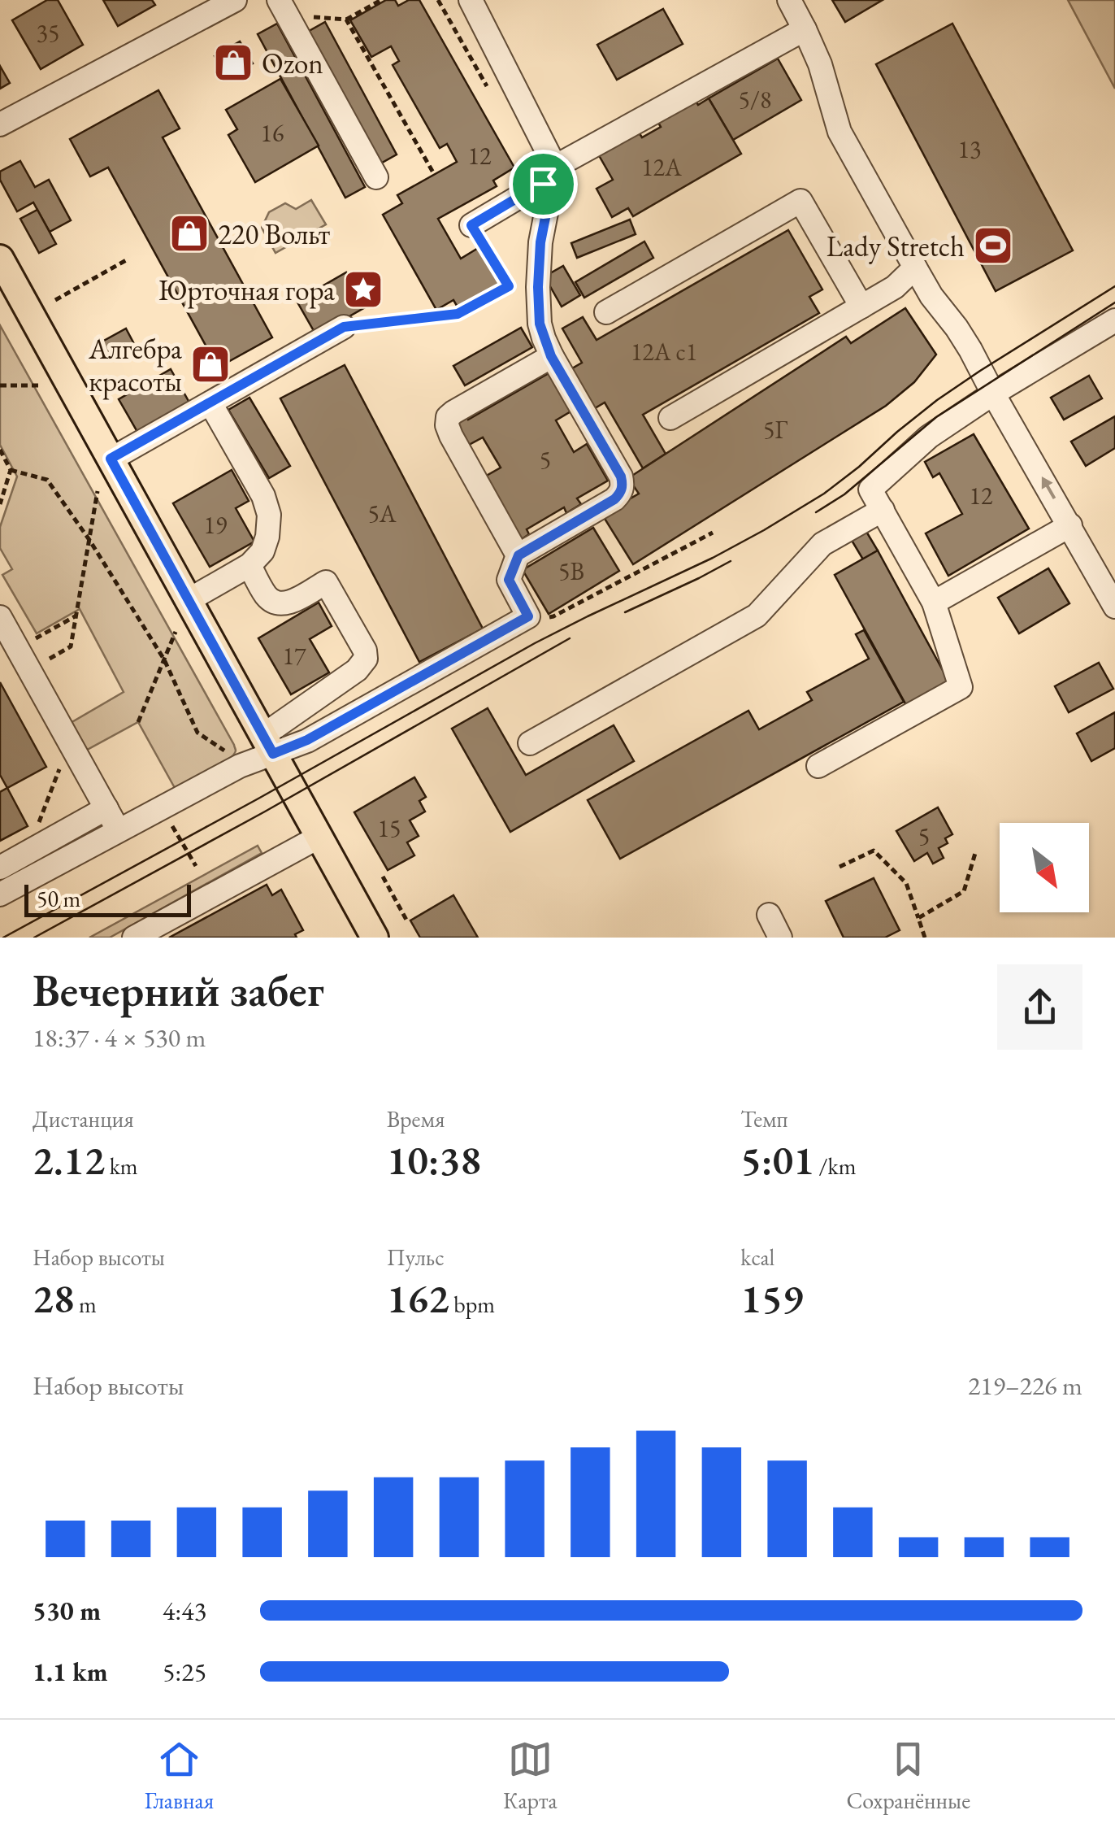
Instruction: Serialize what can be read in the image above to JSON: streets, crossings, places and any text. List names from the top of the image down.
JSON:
{
  "places": {
    "shop": ["Ozon", "220 Вольт", "Алгебра красоты"],
    "sports": ["Lady Stretch"],
    "place": ["Юрточная гора"]
  },
  "house_numbers": [
    "35",
    "5/8",
    "16",
    "13",
    "12",
    "12А",
    "12А с1",
    "5Г",
    "5",
    "12",
    "5А",
    "19",
    "5В",
    "17",
    "15",
    "5"
  ],
  "scale_bar": "50 m",
  "north": "bottom right",
  "page": {
    "scale": "50 m",
    "heading": ["Вечерний забег", "18:37 · 4 × 530 m"],
    "stats": [
      ["Дистанция", "2.12 km"],
      ["Время", "10:38"],
      ["Темп", "5:01 /km"],
      ["Набор высоты", "28 m"],
      ["Пульс", "162 bpm"],
      ["kcal", "159"]
    ],
    "chart": ["Набор высоты", "219–226 m"],
    "list": [
      {
        "name": "530 m",
        "note": "4:43"
      },
      {
        "name": "1.1 km",
        "note": "5:25"
      }
    ],
    "tabs": ["Главная", "Карта", "Сохранённые"]
  }
}
